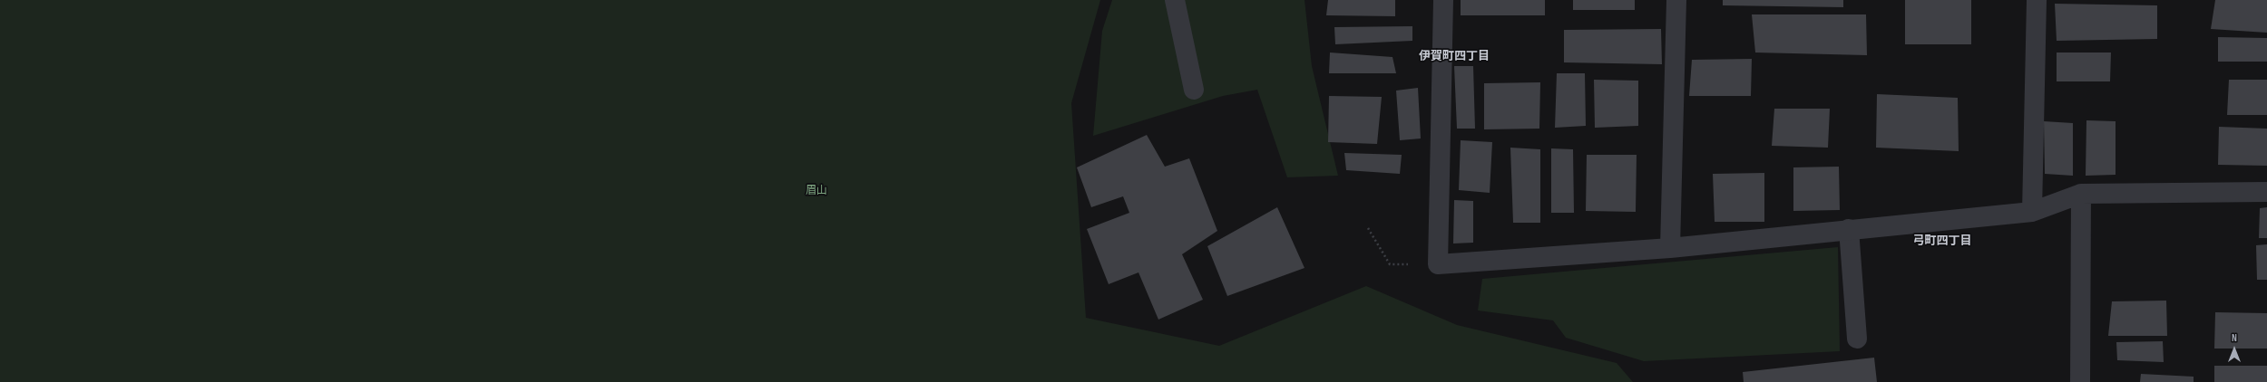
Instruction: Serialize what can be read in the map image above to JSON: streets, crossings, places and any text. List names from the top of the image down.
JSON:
{
  "districts": ["伊賀町四丁目", "弓町四丁目"],
  "parks": ["眉山"],
  "north": "top"
}
